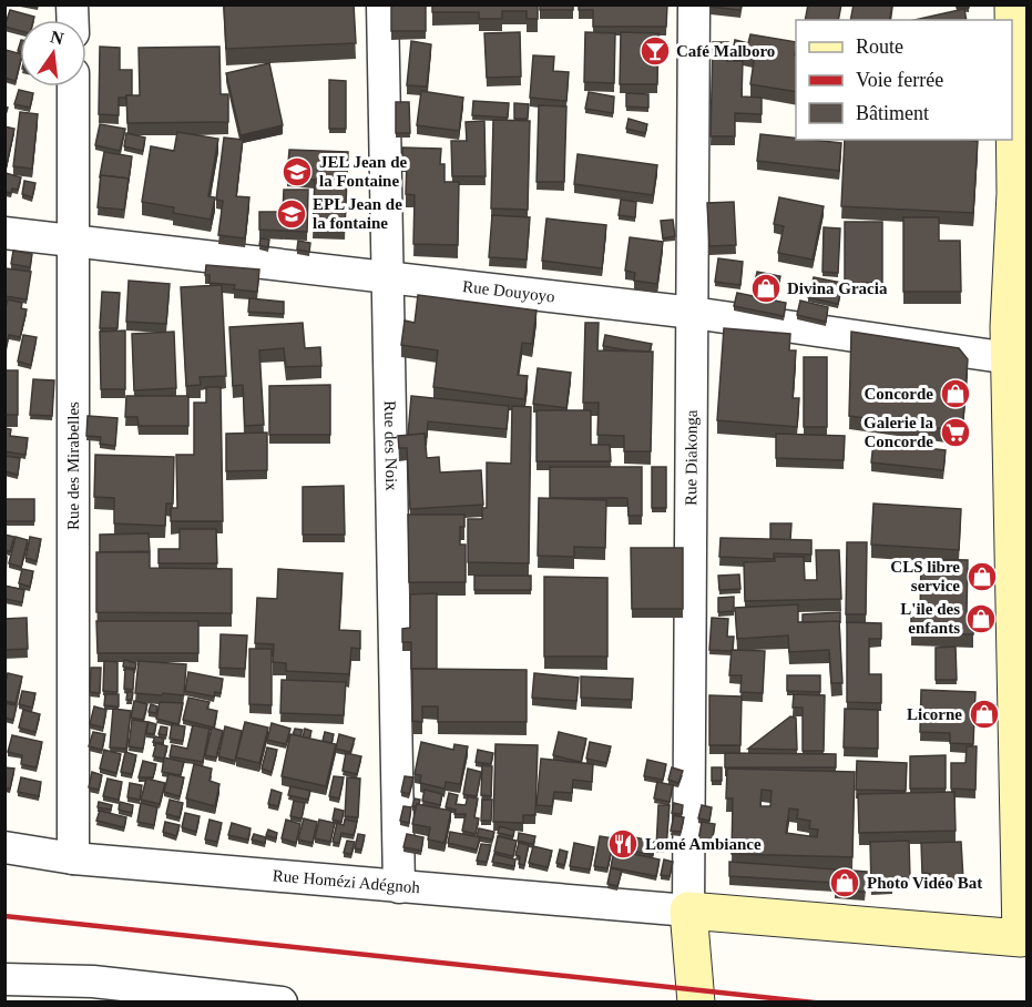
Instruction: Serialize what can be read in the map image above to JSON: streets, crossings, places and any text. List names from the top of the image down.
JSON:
{
  "streets": {
    "street": [
      "Rue Douyoyo",
      "Rue des Noix",
      "Rue Diakonga",
      "Rue des Mirabelles",
      "Rue Homézi Adégnoh"
    ]
  },
  "crossings": [
    ["Rue Douyoyo", "Rue des Noix"],
    ["Rue Douyoyo", "Rue Diakonga"],
    ["Rue Douyoyo", "Rue des Mirabelles"],
    ["Rue des Noix", "Rue Homézi Adégnoh"],
    ["Rue Diakonga", "Rue Homézi Adégnoh"],
    ["Rue des Mirabelles", "Rue Homézi Adégnoh"]
  ],
  "places": {
    "bar": ["Café Malboro"],
    "school or university": ["JEL Jean de la Fontaine", "EPL Jean de la fontaine"],
    "shop": [
      "Divina Gracia",
      "Concorde",
      "CLS libre service",
      "L'ile des enfants",
      "Licorne",
      "Photo Vidéo Bat"
    ],
    "supermarket": ["Galerie la Concorde"],
    "restaurant": ["Lomé Ambiance"]
  },
  "legend": ["Route", "Voie ferrée", "Bâtiment"],
  "north": "top"
}
